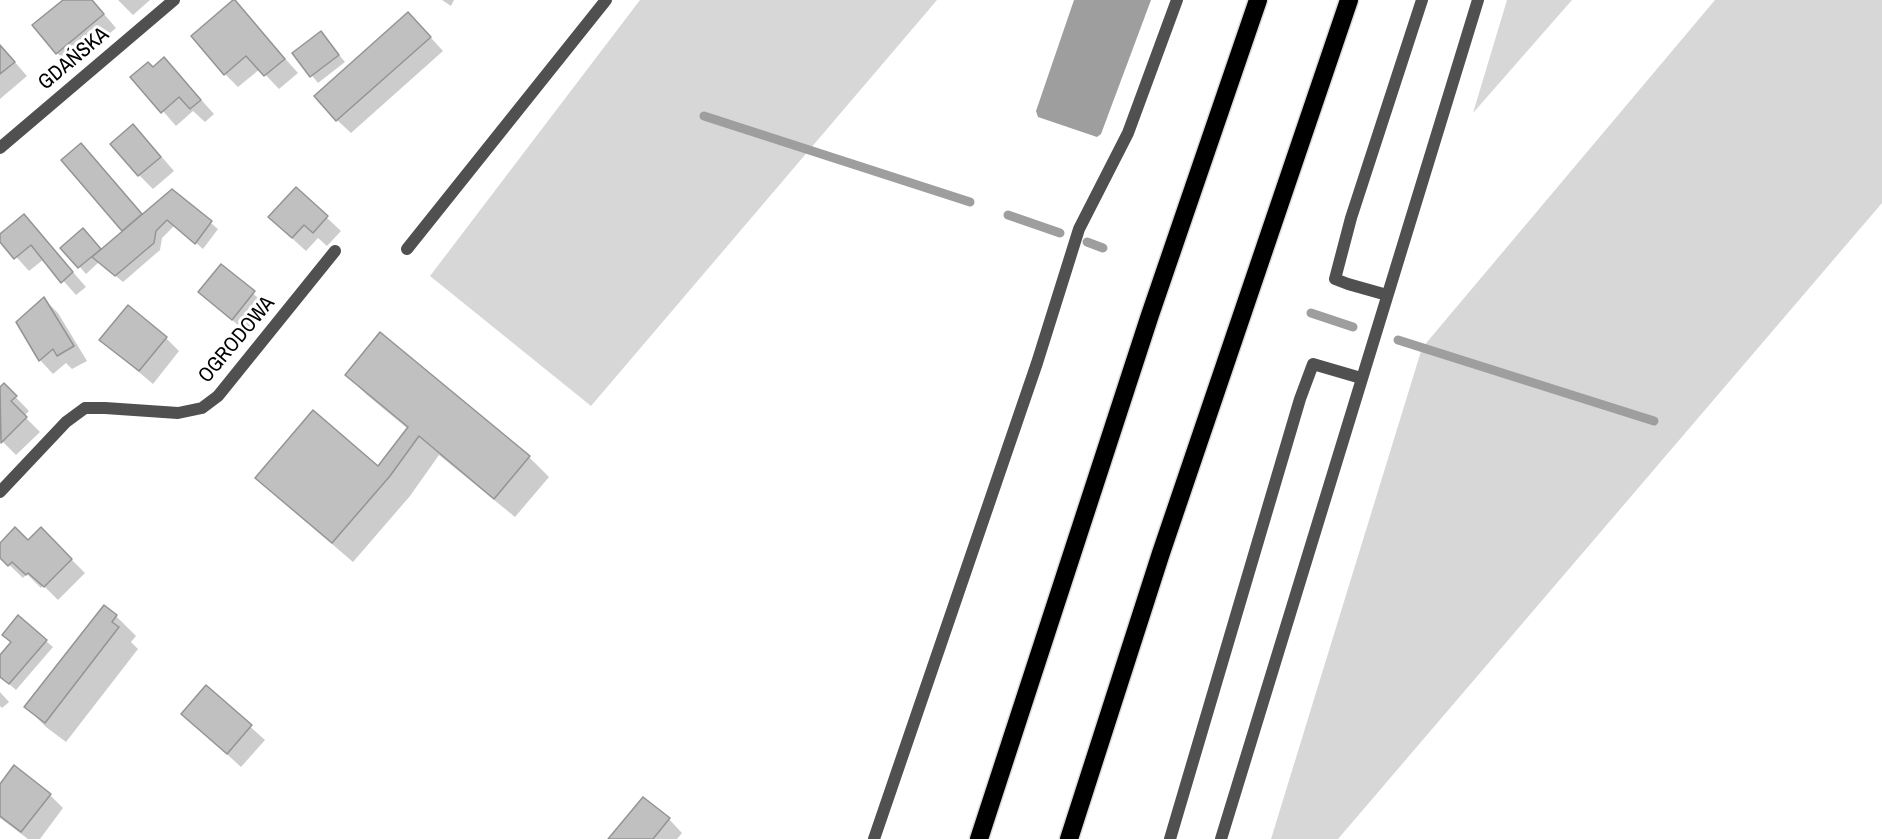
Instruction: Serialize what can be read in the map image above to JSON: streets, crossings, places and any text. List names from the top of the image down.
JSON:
{
  "streets": {
    "street": ["GDAŃSKA", "OGRODOWA"]
  }
}
